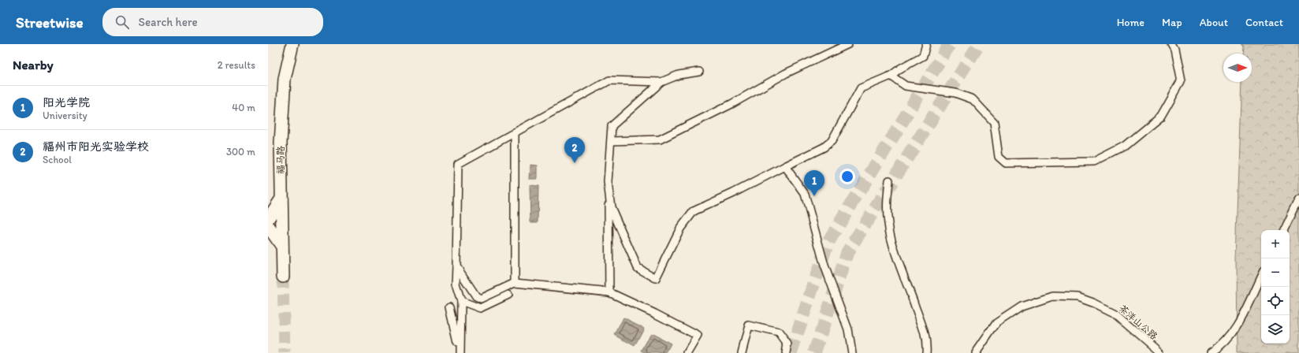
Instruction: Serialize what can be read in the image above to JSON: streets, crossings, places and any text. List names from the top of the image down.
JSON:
{
  "streets": {
    "main road": ["福马路"],
    "street": ["茶洋山公路"]
  },
  "north": "right",
  "page": {
    "header": "Streetwise",
    "search": "Search here",
    "nav": [
      "Home",
      "Map",
      "About",
      "Contact"
    ],
    "heading": ["Nearby", "2 results"],
    "list": [
      {
        "mark": "1",
        "name": "阳光学院",
        "note": "University",
        "value": "40 m"
      },
      {
        "mark": "2",
        "name": "福州市阳光实验学校",
        "note": "School",
        "value": "300 m"
      }
    ],
    "pins": ["2", "1"],
    "map_buttons": ["+", "−"]
  }
}
